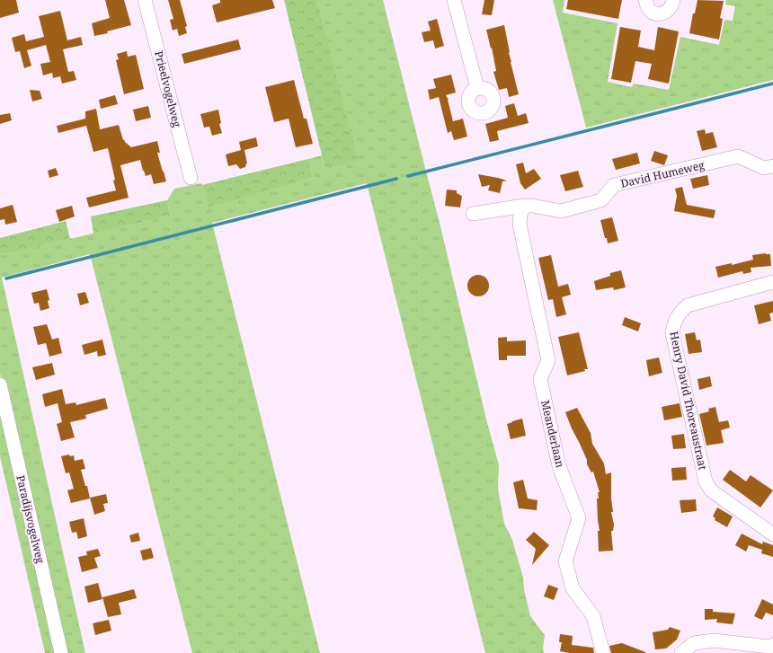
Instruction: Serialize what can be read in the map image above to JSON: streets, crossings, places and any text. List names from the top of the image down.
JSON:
{
  "streets": {
    "street": [
      "Prieelvogelweg",
      "David Humeweg",
      "Henry David Thoreaustraat",
      "Meanderlaan",
      "Paradijsvogelweg"
    ]
  },
  "crossings": [
    ["David Humeweg", "Meanderlaan"]
  ]
}
